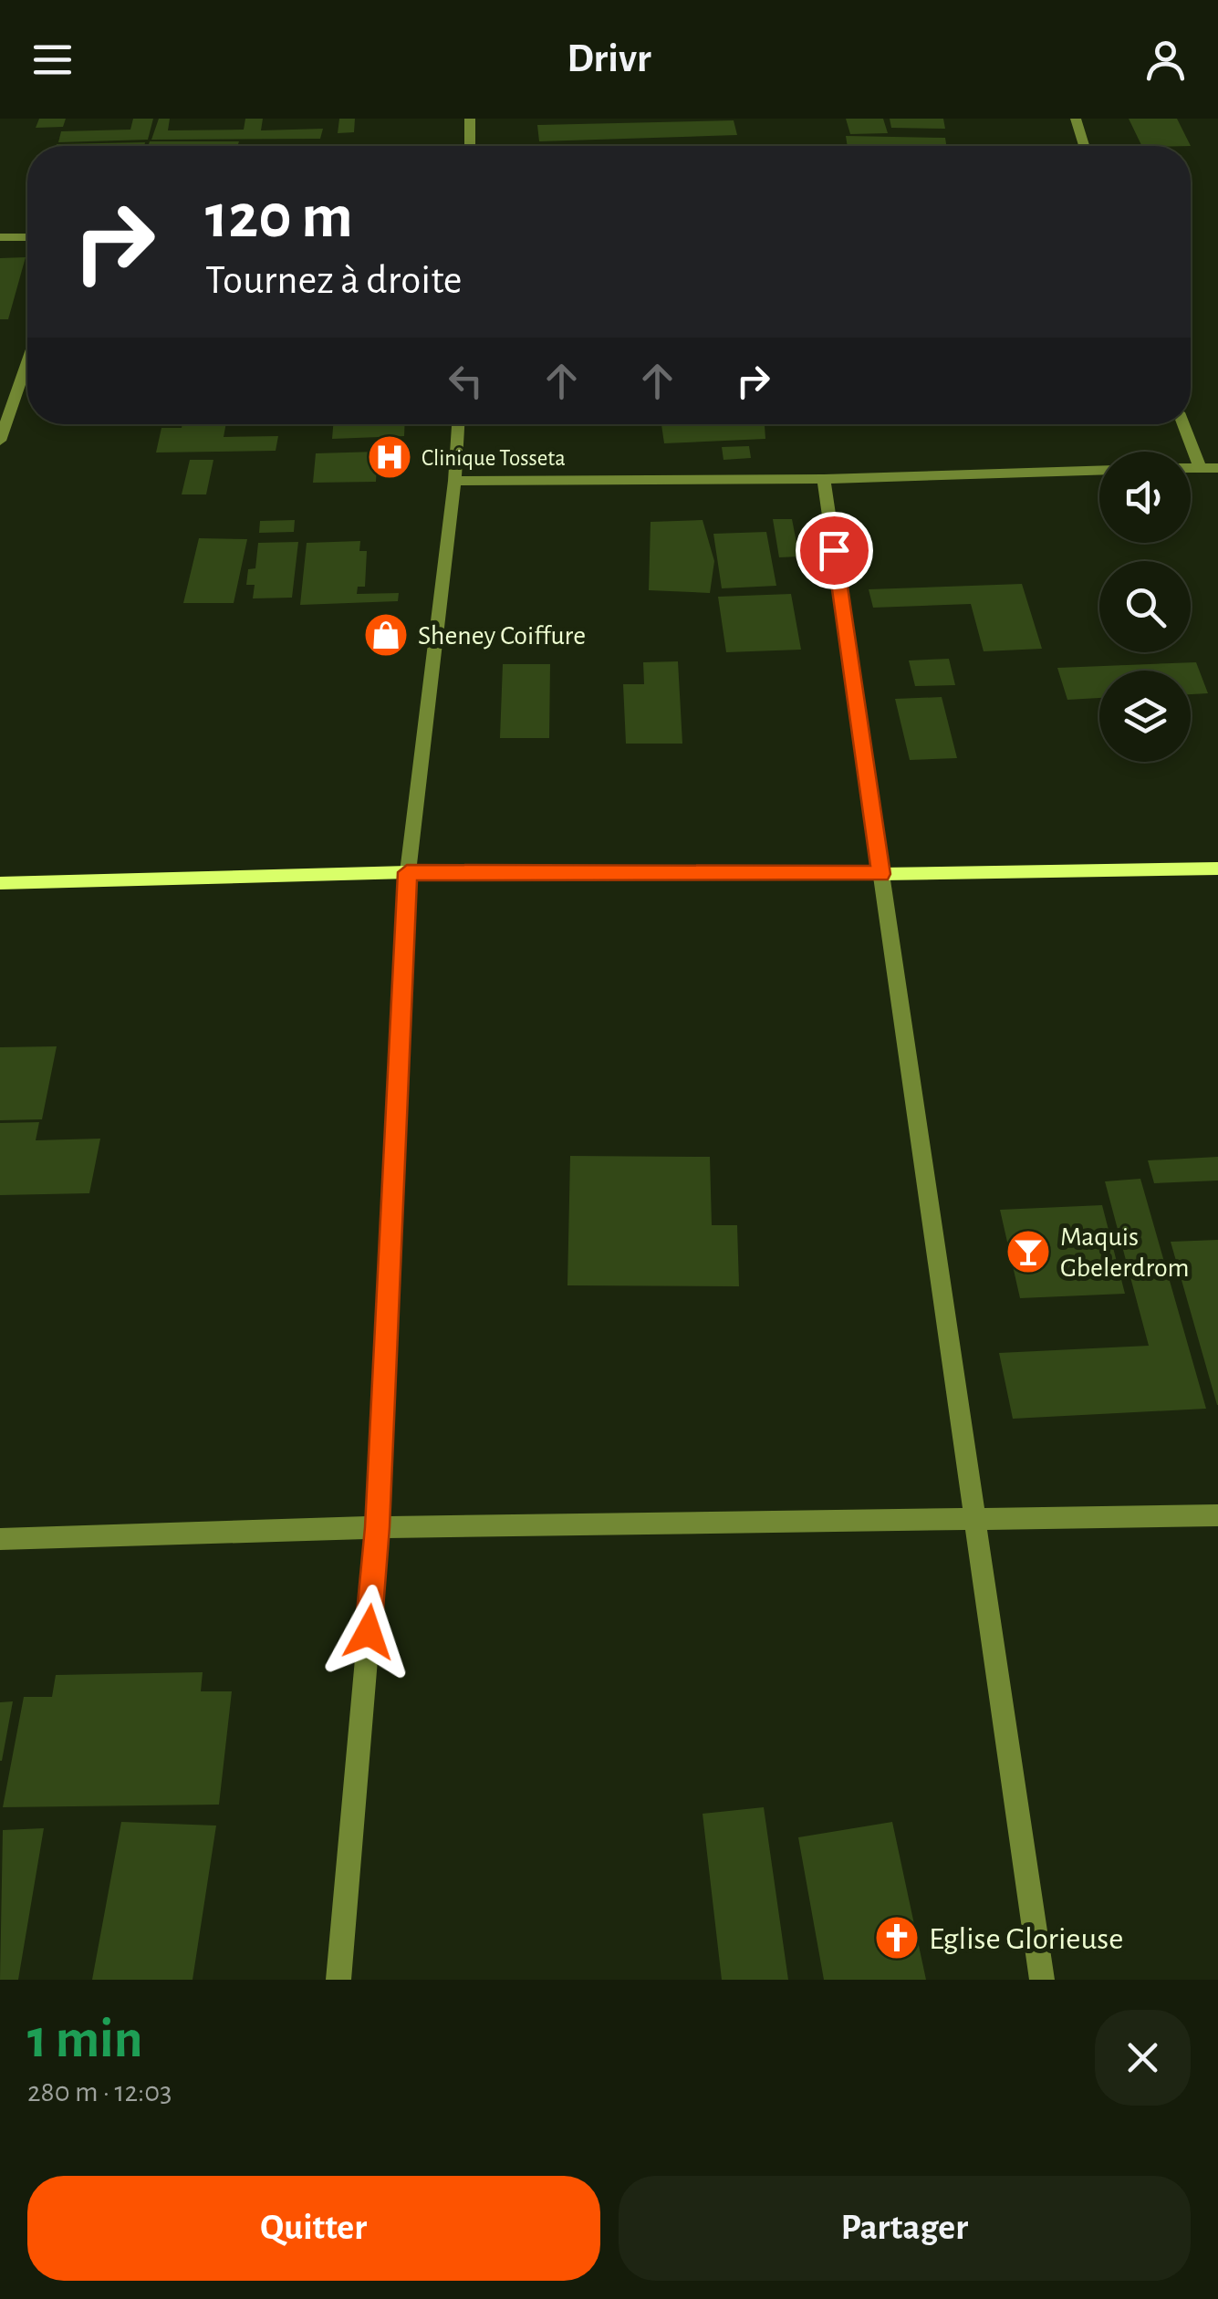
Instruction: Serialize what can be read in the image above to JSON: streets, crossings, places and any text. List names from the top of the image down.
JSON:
{
  "places": {
    "hospital": ["Clinique Tosseta"],
    "shop": ["Sheney Coiffure"],
    "bar": ["Maquis Gbelerdrom"],
    "church": ["Eglise Glorieuse"]
  },
  "page": {
    "header": "Drivr",
    "turn": ["120 m", "Tournez à droite"],
    "heading": ["1 min", "280 m · 12:03"],
    "buttons": ["Quitter", "Partager"]
  }
}
